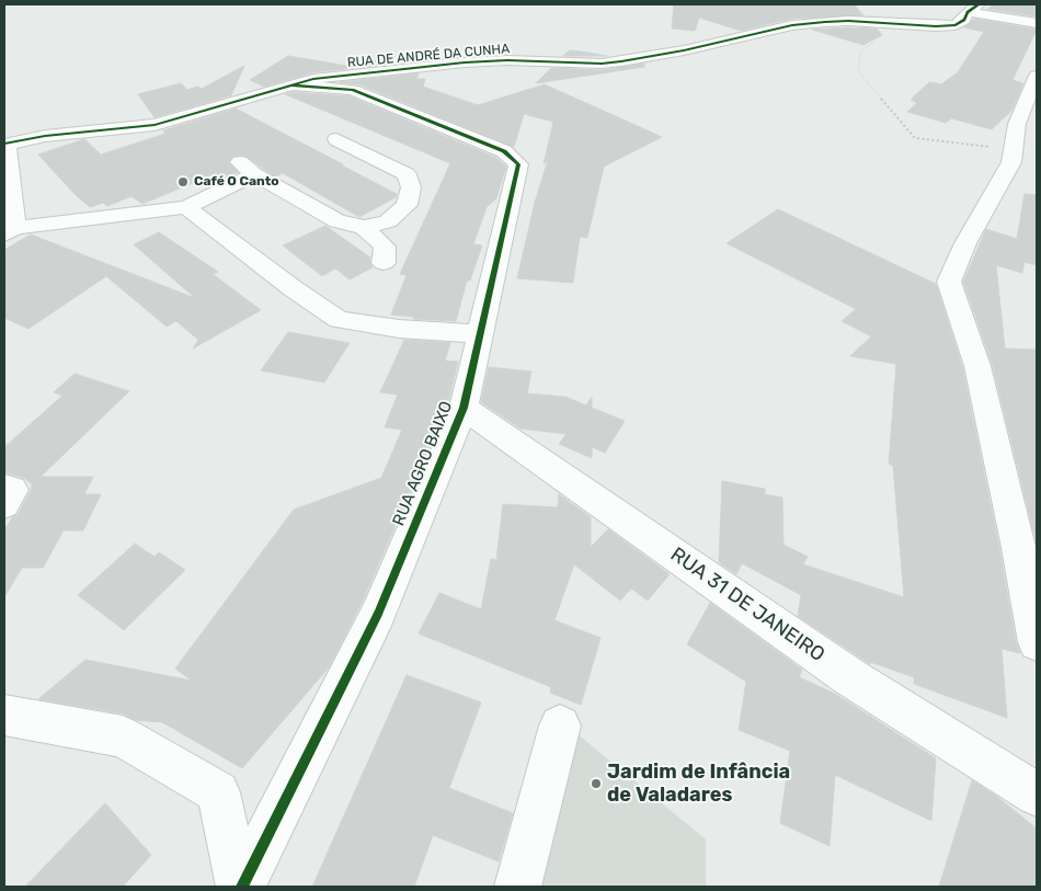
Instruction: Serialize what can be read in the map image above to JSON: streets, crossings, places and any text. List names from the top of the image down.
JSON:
{
  "streets": {
    "street": ["RUA DE ANDRÉ DA CUNHA", "RUA AGRO BAIXO", "RUA 31 DE JANEIRO"]
  },
  "crossings": [
    ["RUA DE ANDRÉ DA CUNHA", "RUA AGRO BAIXO"],
    ["RUA AGRO BAIXO", "RUA 31 DE JANEIRO"]
  ],
  "places": ["Café O Canto", "Jardim de Infância de Valadares"]
}
